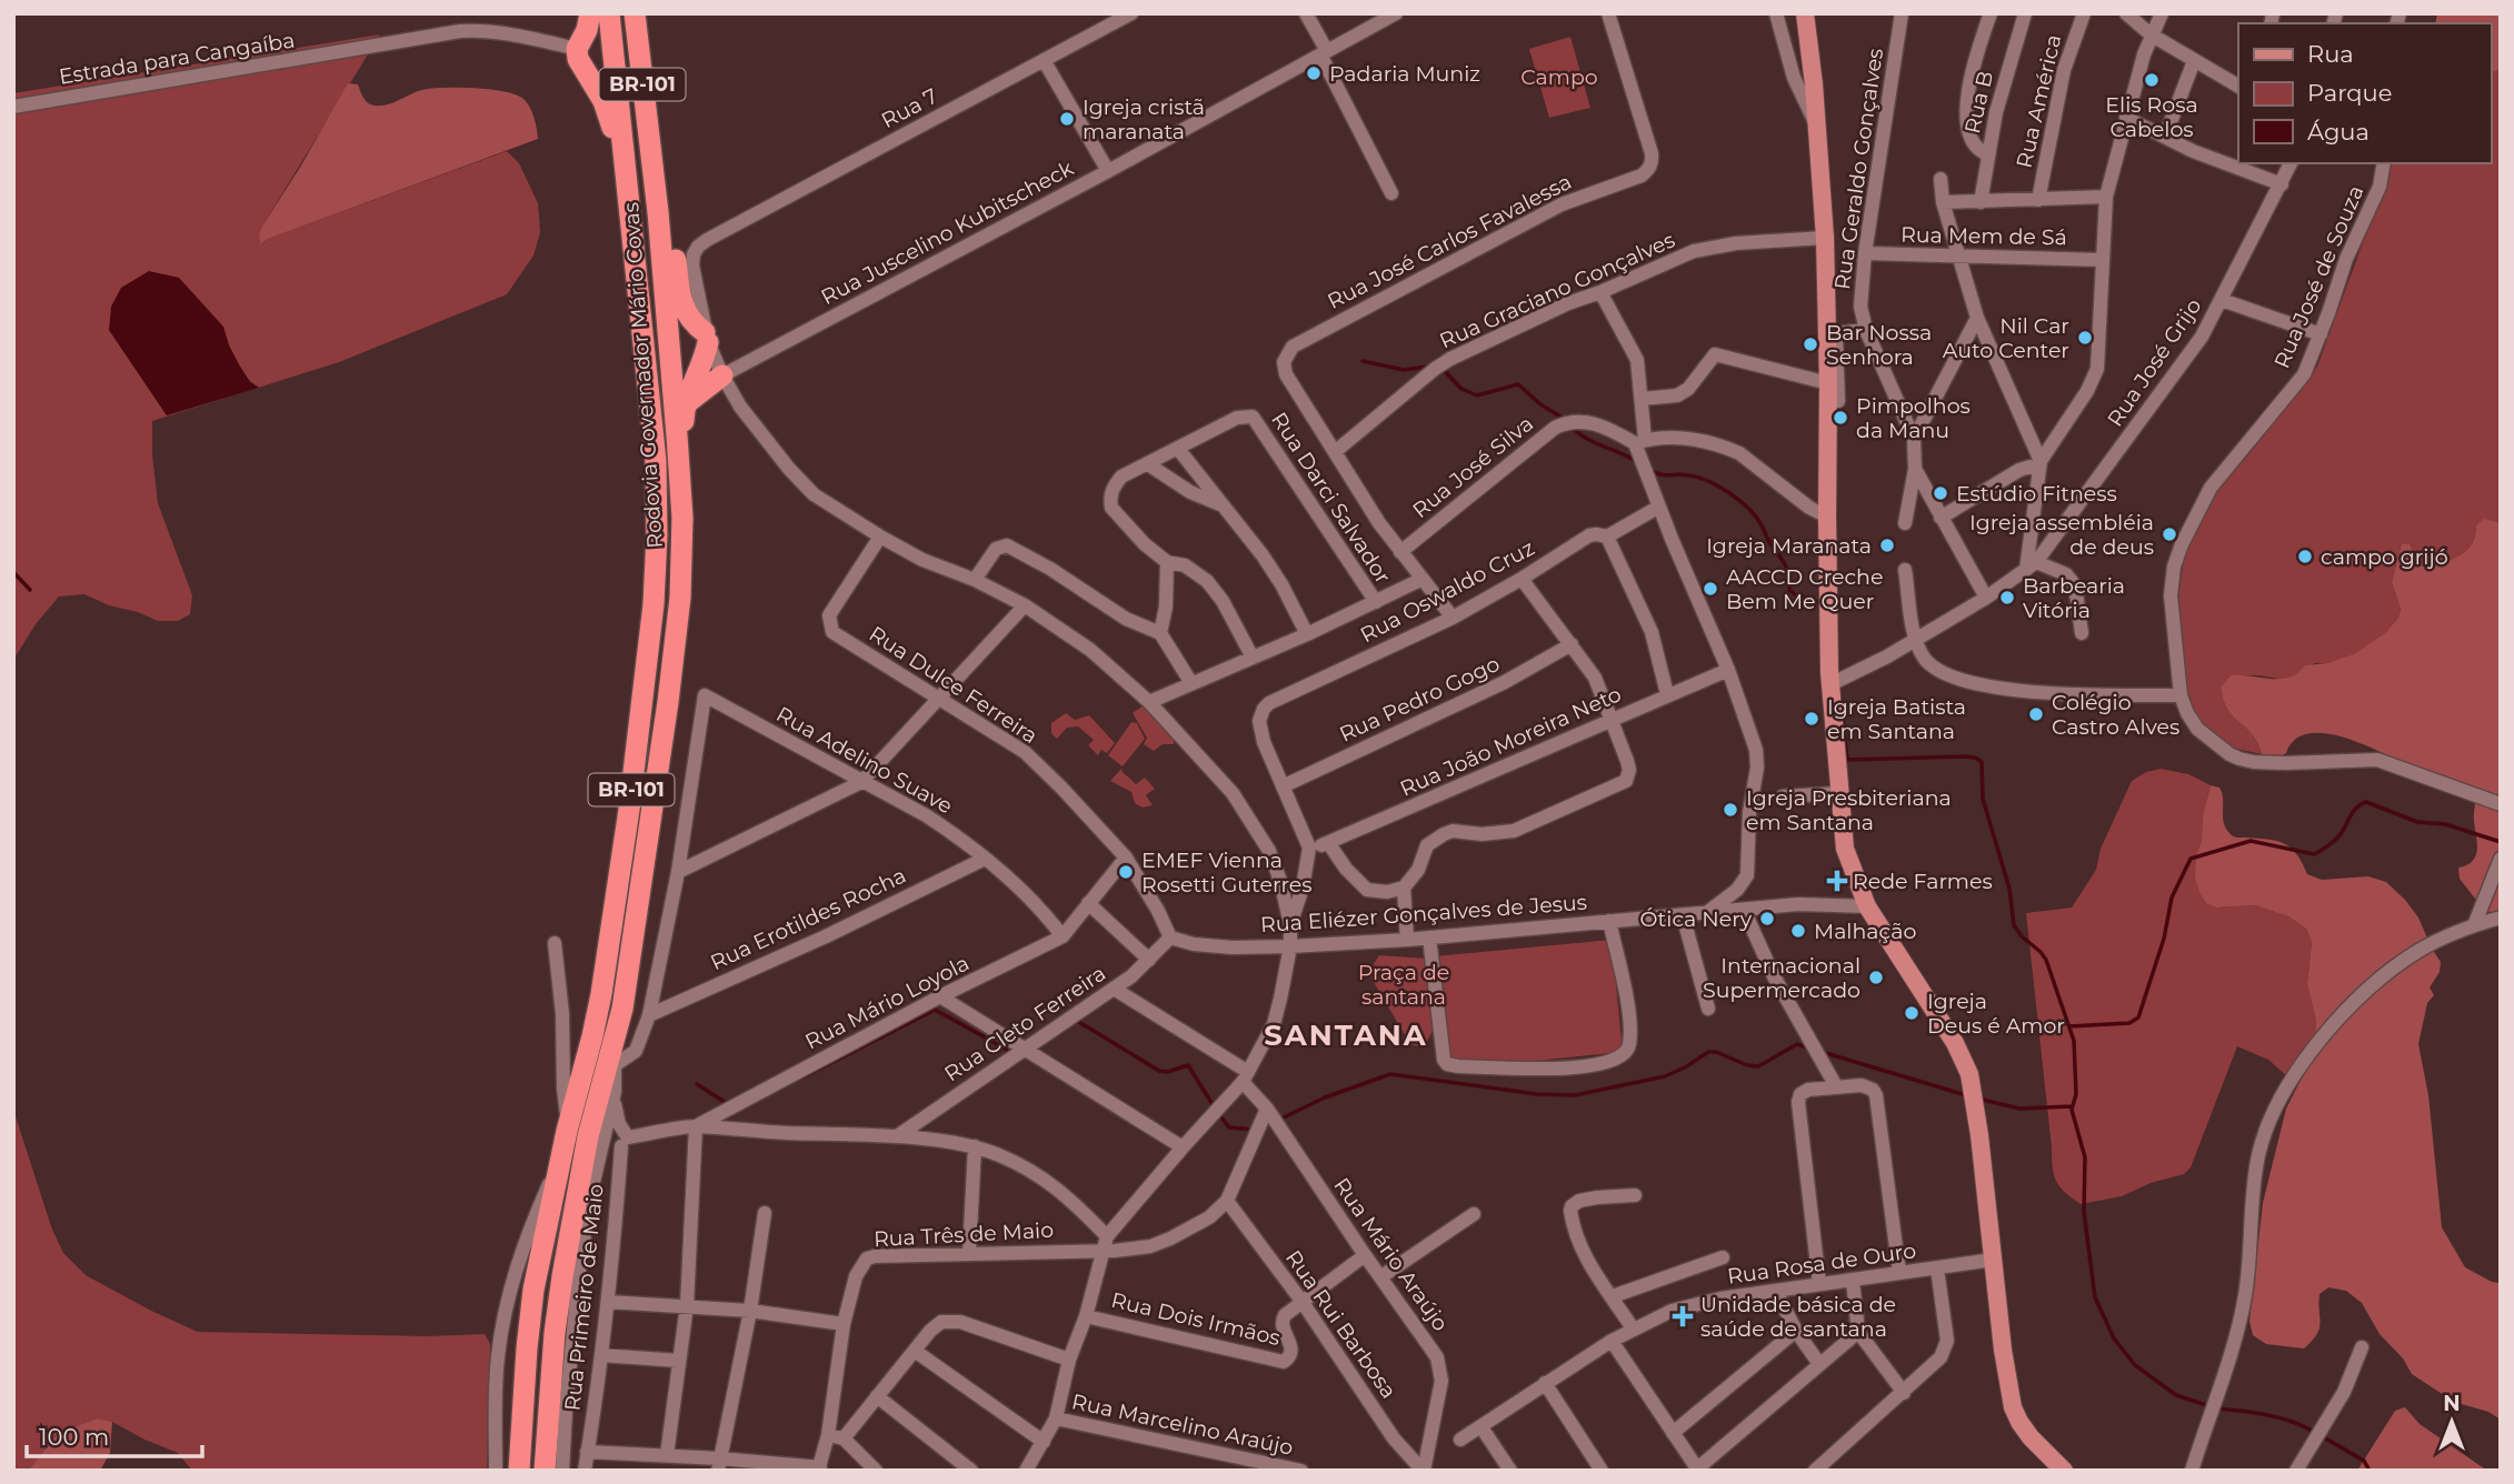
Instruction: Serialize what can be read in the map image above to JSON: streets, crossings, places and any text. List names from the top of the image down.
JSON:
{
  "streets": {
    "highway": ["BR-101", "Rodovia Governador Mário Covas"],
    "street": [
      "Estrada para Cangaíba",
      "Rua América",
      "Rua B",
      "Rua 7",
      "Rua Geraldo Gonçalves",
      "Rua Juscelino Kubitscheck",
      "Rua Mem de Sá",
      "Rua José Carlos Favalessa",
      "Rua José de Souza",
      "Rua Graciano Gonçalves",
      "Rua José Grijo",
      "Rua José Silva",
      "Rua Darci Salvador",
      "Rua Oswaldo Cruz",
      "Rua Dulce Ferreira",
      "Rua Pedro Gogo",
      "Rua João Moreira Neto",
      "Rua Adelino Suave",
      "Rua Eliézer Gonçalves de Jesus",
      "Rua Erotildes Rocha",
      "Rua Mário Loyola",
      "Rua Cleto Ferreira",
      "Rua Três de Maio",
      "Rua Mário Araújo",
      "Rua Rosa de Ouro",
      "Rua Primeiro de Maio",
      "Rua Dois Irmãos",
      "Rua Rui Barbosa",
      "Rua Marcelino Araújo"
    ]
  },
  "crossings": [
    ["Estrada para Cangaíba", "Rodovia Governador Mário Covas"],
    ["Rua América", "Rua B"],
    ["Rua Geraldo Gonçalves", "Rua Mem de Sá"],
    ["Rua José Carlos Favalessa", "Rua Graciano Gonçalves"],
    ["Rua Oswaldo Cruz", "Rua Pedro Gogo"],
    ["Rua Dulce Ferreira", "Rua Eliézer Gonçalves de Jesus"],
    ["Rua Dulce Ferreira", "Rua Mário Loyola"],
    ["Rua Dulce Ferreira", "Rua Cleto Ferreira"],
    ["Rua Adelino Suave", "Rua Erotildes Rocha"],
    ["Rua Adelino Suave", "Rua Mário Loyola"],
    ["Rua Eliézer Gonçalves de Jesus", "Rua Cleto Ferreira"],
    ["Rua Cleto Ferreira", "Rua Mário Araújo"],
    ["Rua Três de Maio", "Rua Rui Barbosa"],
    ["Rua Mário Araújo", "Rua Dois Irmãos"],
    ["Rua Mário Araújo", "Rua Rui Barbosa"],
    ["Rua Dois Irmãos", "Rua Rui Barbosa"]
  ],
  "districts": ["SANTANA"],
  "parks": ["Campo", "Praça de santana"],
  "places": {
    "other": [
      "Padaria Muniz",
      "Elis Rosa Cabelos",
      "Igreja cristã maranata",
      "Nil Car Auto Center",
      "Bar Nossa Senhora",
      "Pimpolhos da Manu",
      "Estúdio Fitness",
      "Igreja assembléia de deus",
      "Igreja Maranata",
      "campo grijó",
      "AACCD Creche Bem Me Quer",
      "Barbearia Vitória",
      "Colégio Castro Alves",
      "Igreja Batista em Santana",
      "Igreja Presbiteriana em Santana",
      "EMEF Vienna Rosetti Guterres",
      "Ótica Nery",
      "Malhação",
      "Internacional Supermercado",
      "Igreja Deus é Amor"
    ],
    "health": ["Rede Farmes", "Unidade básica de saúde de santana"]
  },
  "legend": ["Rua", "Parque", "Água"],
  "scale_bar": "100 m",
  "north": "top"
}
